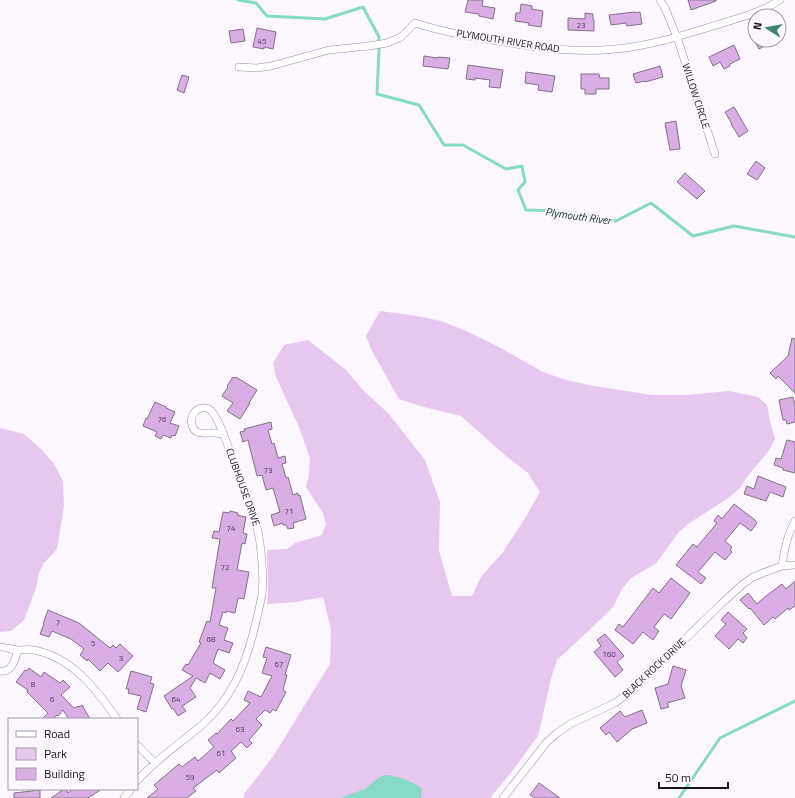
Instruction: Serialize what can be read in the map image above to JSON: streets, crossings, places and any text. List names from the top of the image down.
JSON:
{
  "streets": {
    "street": [
      "PLYMOUTH RIVER ROAD",
      "WILLOW CIRCLE",
      "CLUBHOUSE DRIVE",
      "BLACK ROCK DRIVE"
    ]
  },
  "crossings": [
    ["PLYMOUTH RIVER ROAD", "WILLOW CIRCLE"]
  ],
  "water": ["Plymouth River"],
  "house_numbers": [
    "23",
    "45",
    "76",
    "73",
    "71",
    "74",
    "72",
    "7",
    "68",
    "5",
    "160",
    "3",
    "67",
    "8",
    "6",
    "64",
    "63",
    "61",
    "59"
  ],
  "legend": ["Road", "Park", "Building"],
  "scale_bar": "50 m",
  "north": "left"
}
